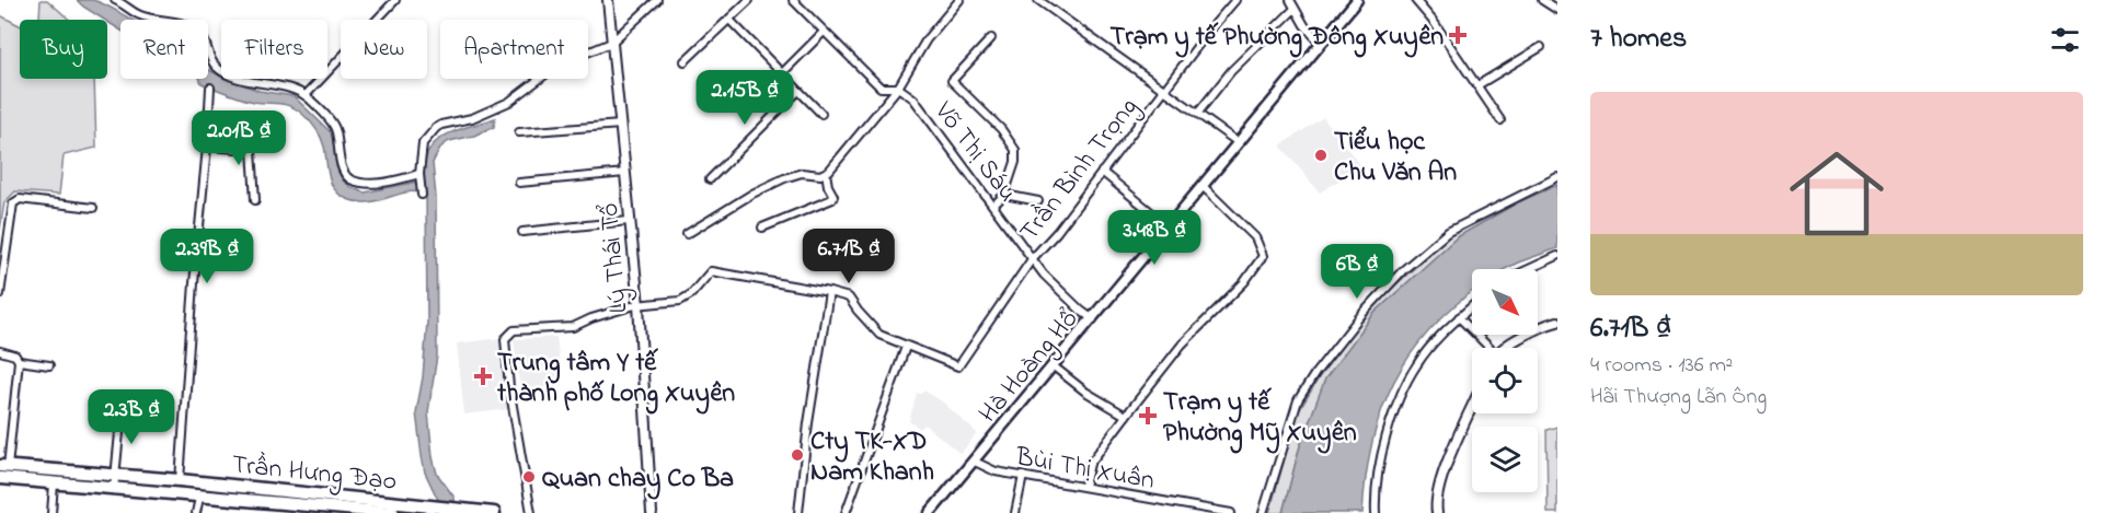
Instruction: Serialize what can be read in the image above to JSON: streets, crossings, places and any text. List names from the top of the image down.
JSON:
{
  "streets": {
    "highway": ["Trần Hưng Đạo"],
    "main road": ["Hà Hoàng Hổ"],
    "street": [
      "Võ Thị Sáu",
      "Trần Bình Trọng",
      "Lý Thái Tổ",
      "Bùi Thị Xuân"
    ]
  },
  "crossings": [
    ["Võ Thị Sáu", "Trần Bình Trọng"],
    ["Võ Thị Sáu", "Hà Hoàng Hổ"],
    ["Hà Hoàng Hổ", "Bùi Thị Xuân"]
  ],
  "places": {
    "health": ["Trạm y tế Phường Đông Xuyên", "Trung tâm Y tế thành phố Long Xuyên", "Trạm y tế Phường Mỹ Xuyên"],
    "other": ["Tiểu học Chu Văn An", "Cty TK-XD Nam Khanh", "Quan chay Co Ba"]
  },
  "north": "bottom right",
  "page": {
    "heading": "7 homes",
    "chip": [
      "Buy",
      "Rent",
      "Filters",
      "New",
      "Apartment"
    ],
    "price": [
      "2.15B ₫",
      "2.01B ₫",
      "3.48B ₫",
      "2.39B ₫",
      "6.71B ₫",
      "6B ₫",
      "2.3B ₫"
    ],
    "list": [
      {
        "name": "6.71B ₫",
        "note": "4 rooms · 136 m² · Hãi Thượng Lãn Ông"
      }
    ]
  }
}
